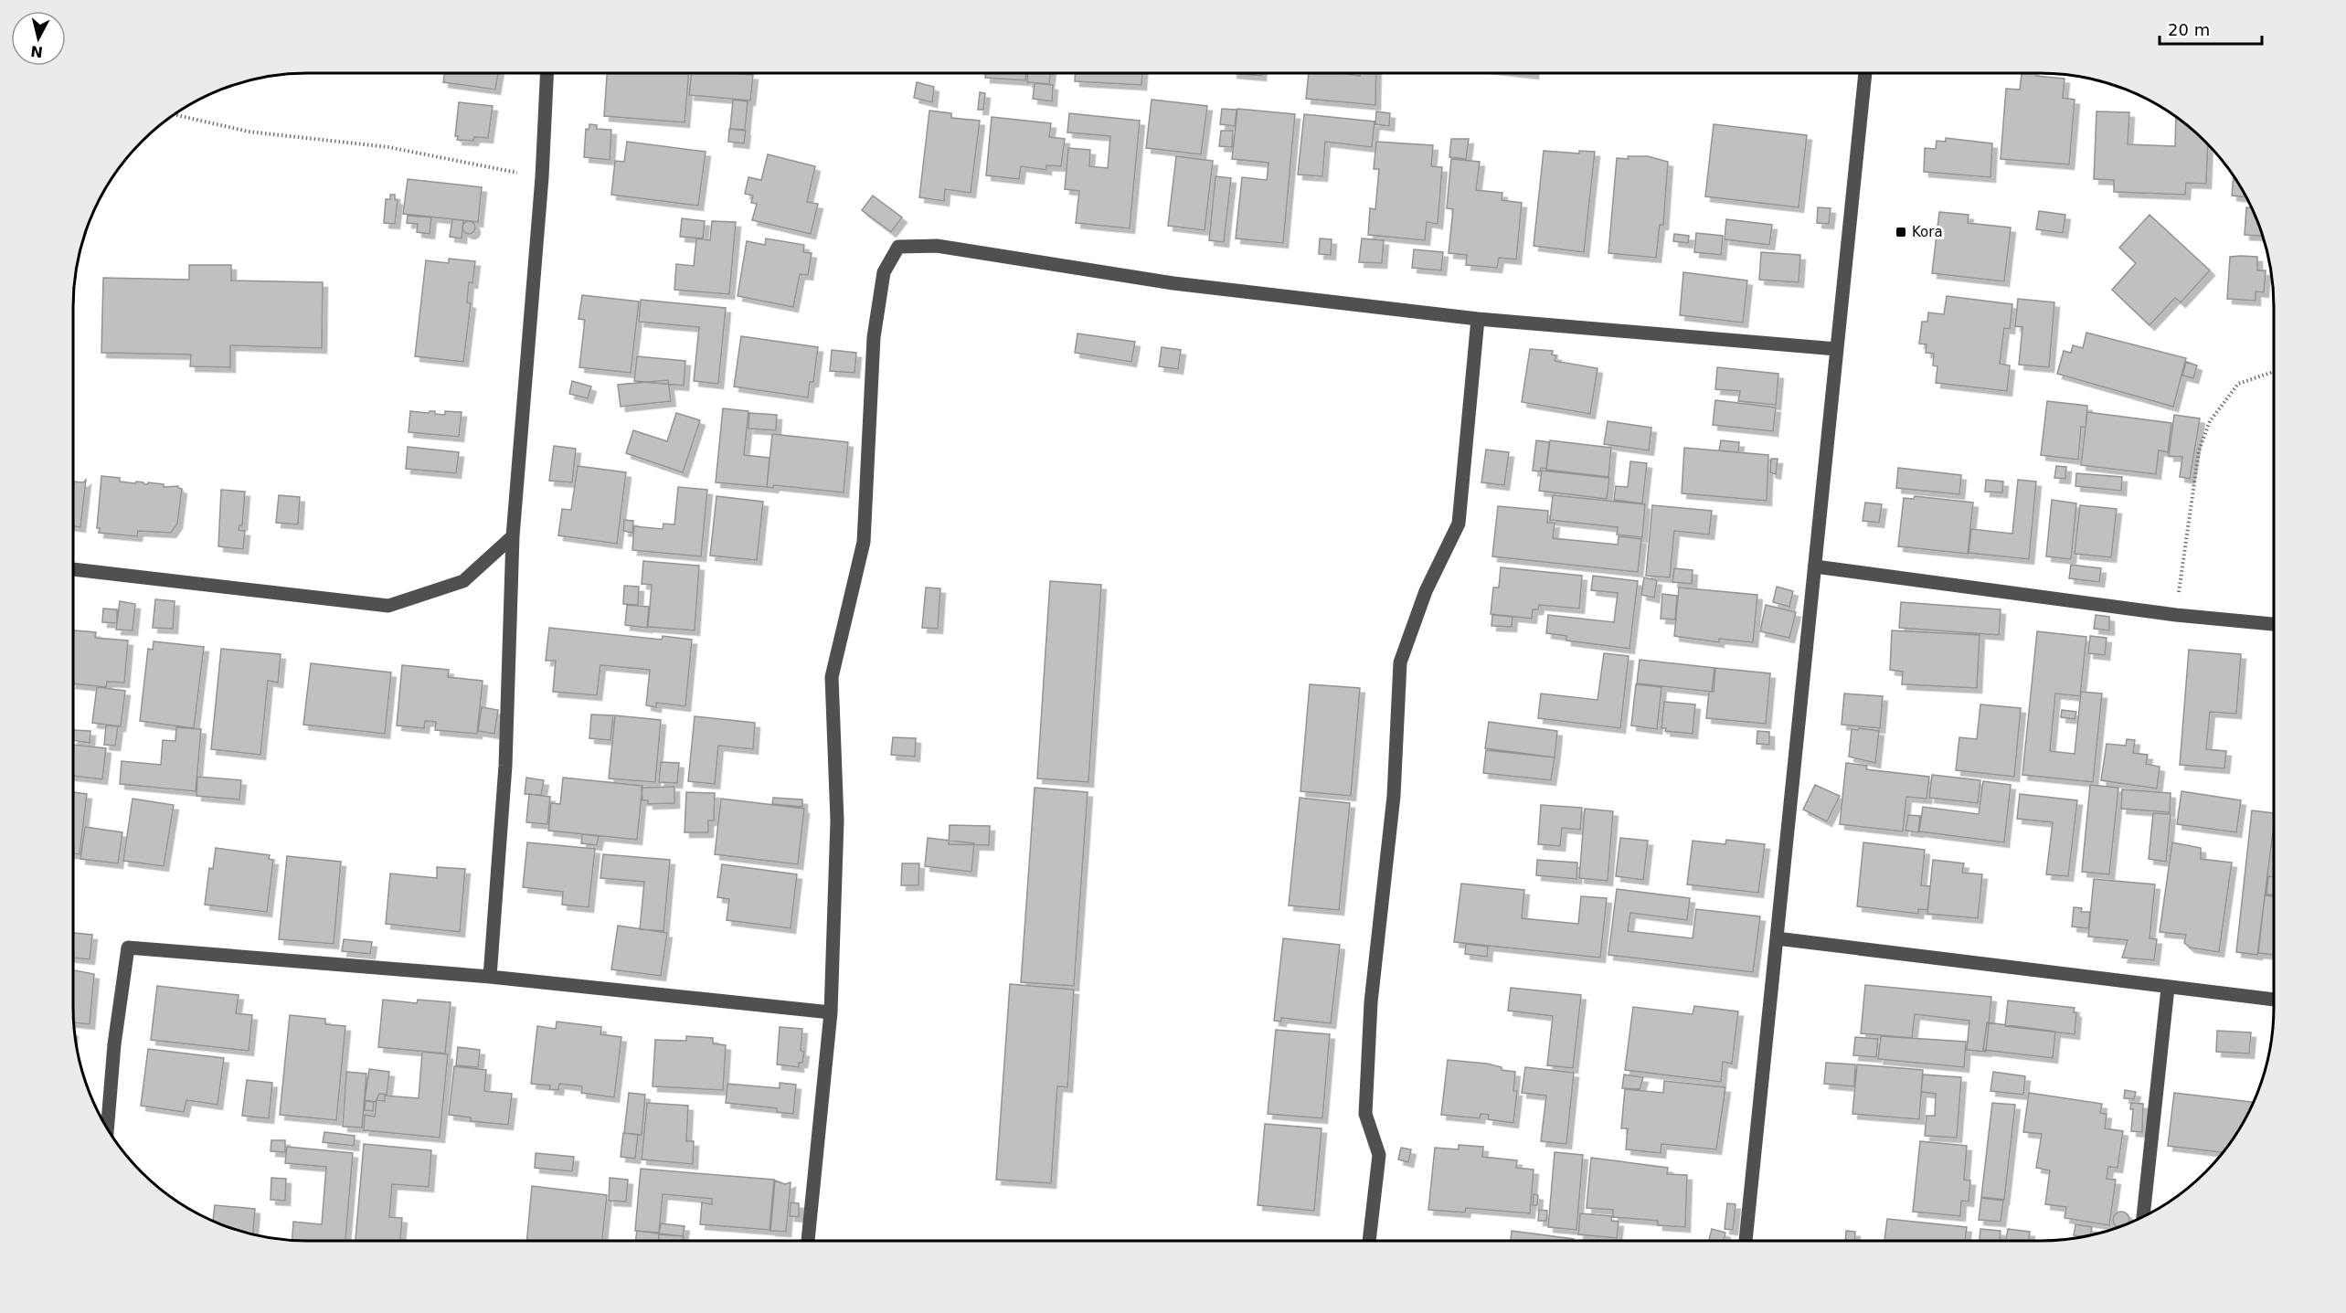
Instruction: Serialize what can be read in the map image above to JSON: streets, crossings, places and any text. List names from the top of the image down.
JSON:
{
  "places": {
    "transit": ["Kora"]
  },
  "scale_bar": "20 m",
  "north": "bottom"
}
